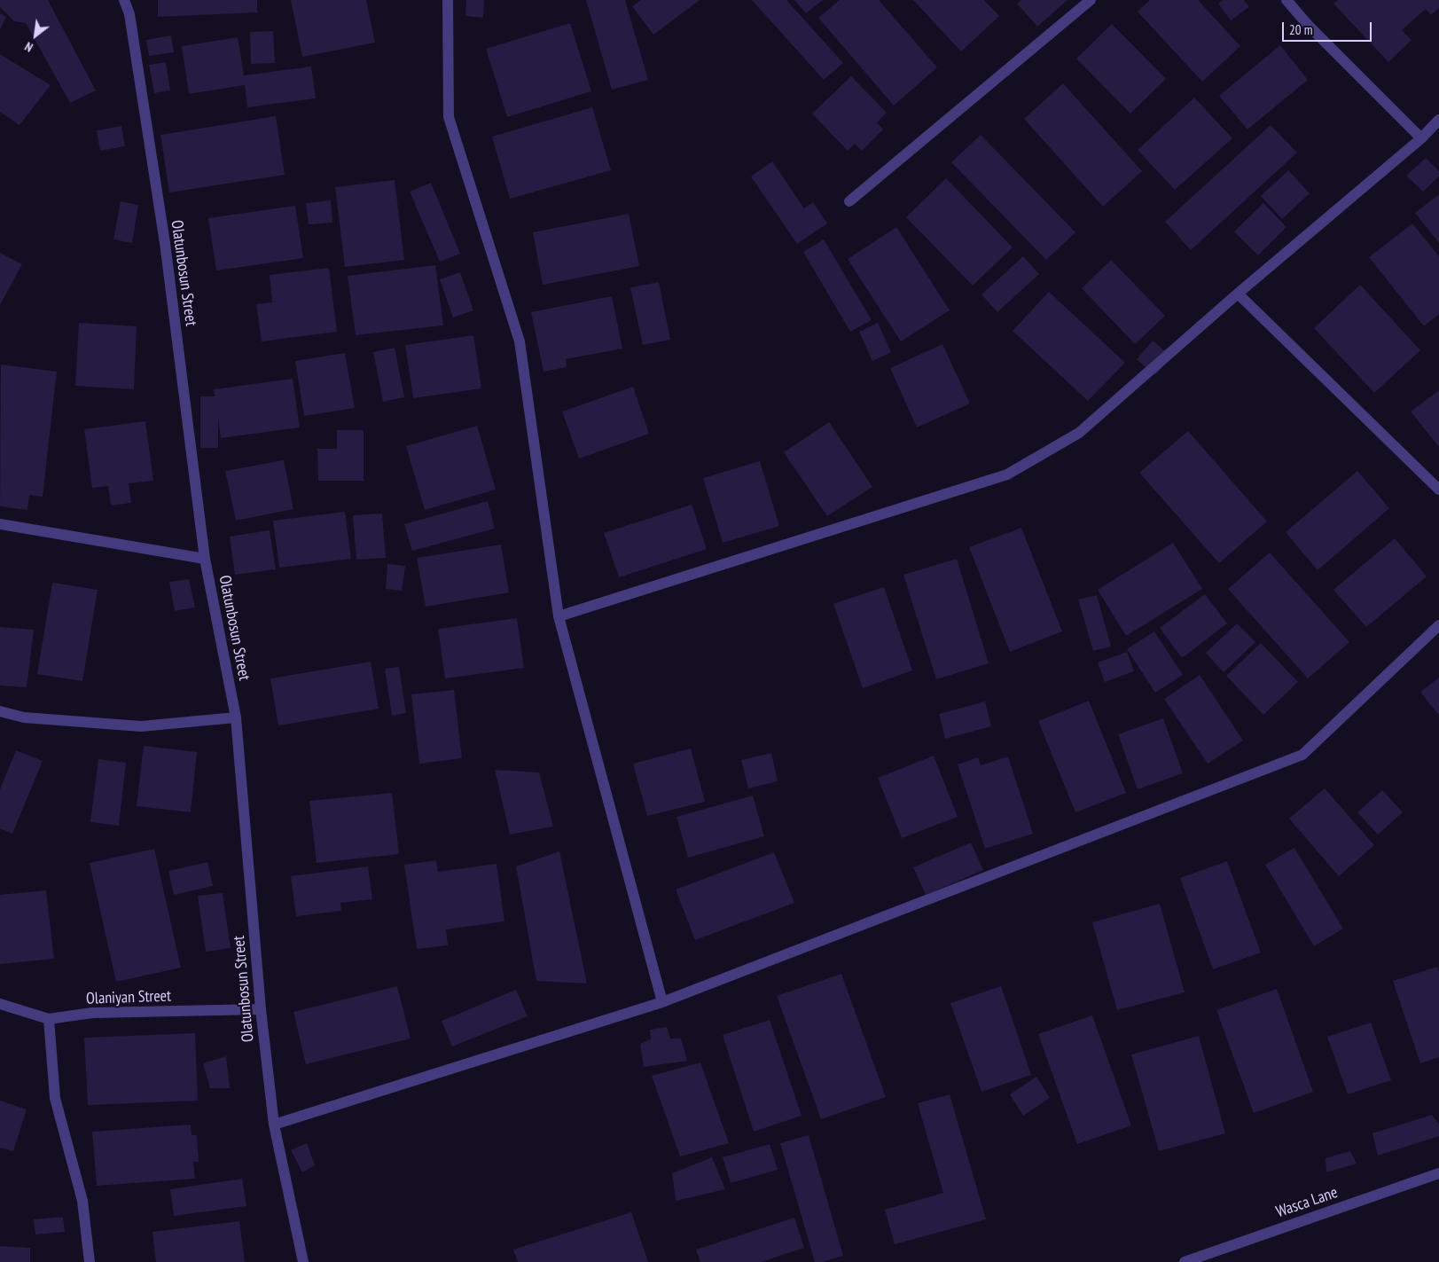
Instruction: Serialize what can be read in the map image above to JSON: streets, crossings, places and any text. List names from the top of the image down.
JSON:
{
  "streets": {
    "street": ["Olatunbosun Street", "Olaniyan Street", "Wasca Lane"]
  },
  "crossings": [
    ["Olatunbosun Street", "Olaniyan Street"]
  ],
  "scale_bar": "20 m",
  "north": "bottom left"
}
